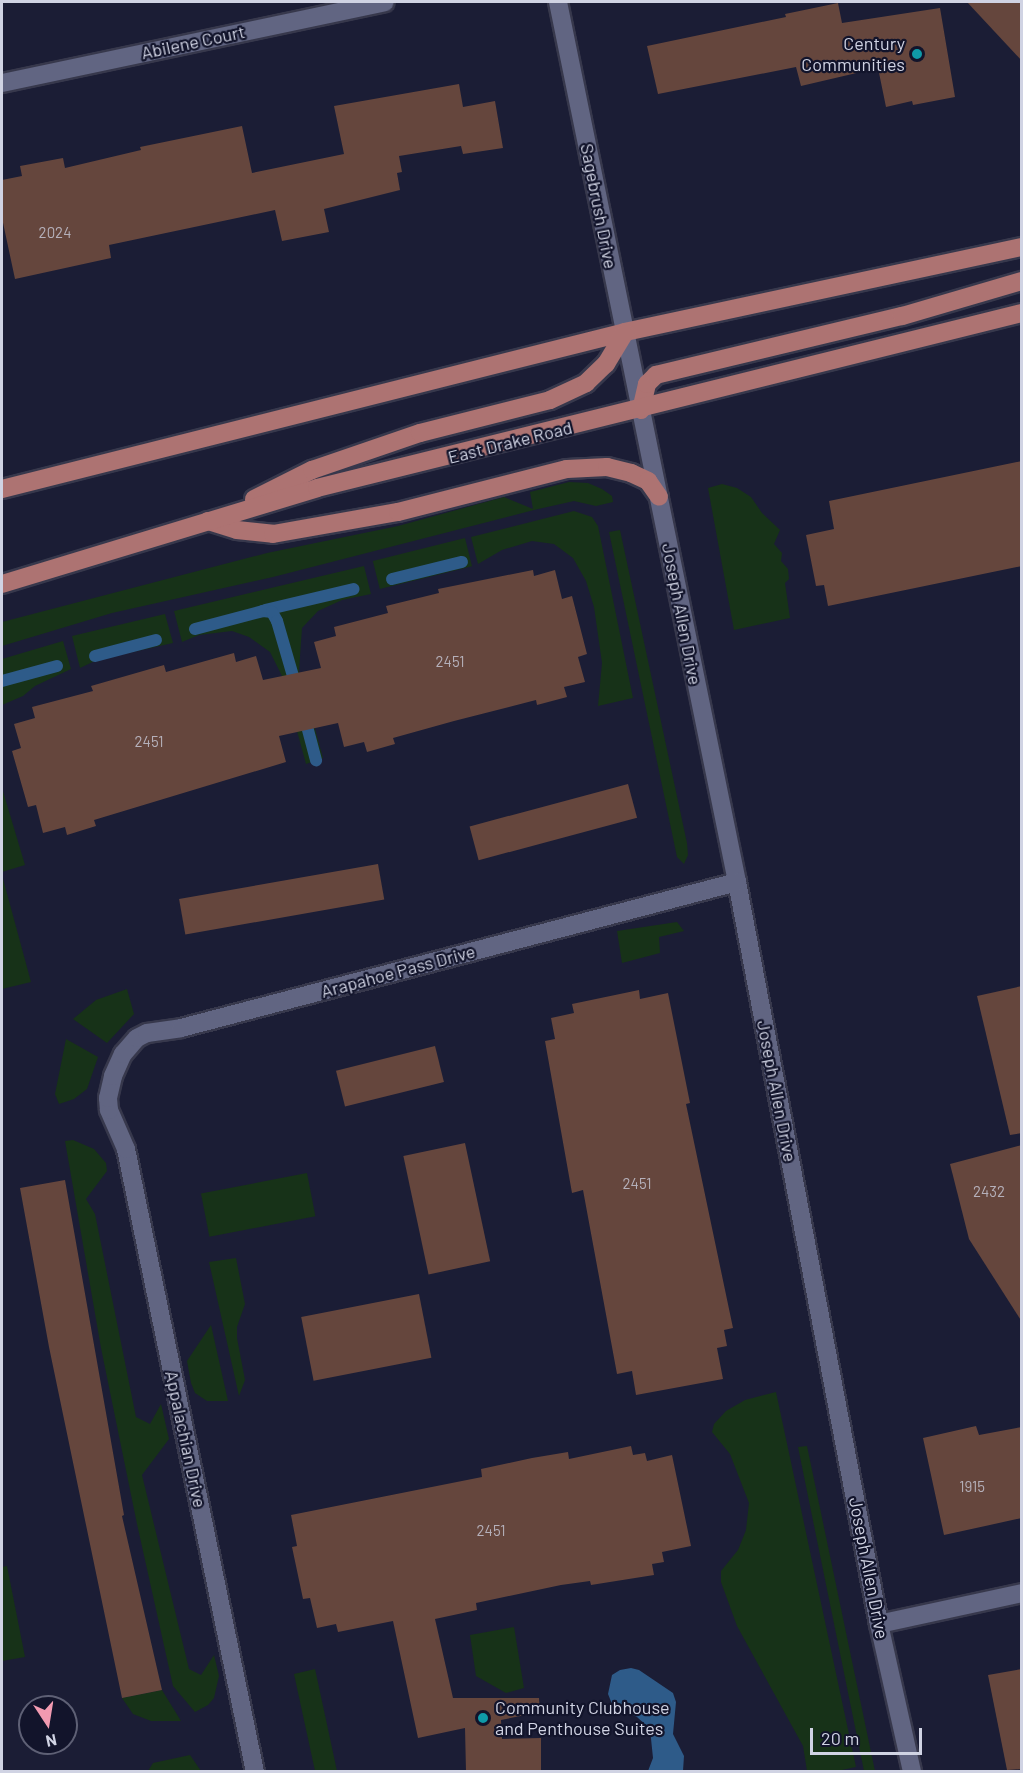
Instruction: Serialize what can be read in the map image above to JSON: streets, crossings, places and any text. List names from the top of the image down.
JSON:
{
  "streets": {
    "main road": ["East Drake Road"],
    "street": [
      "Abilene Court",
      "Sagebrush Drive",
      "Joseph Allen Drive",
      "Arapahoe Pass Drive",
      "Appalachian Drive"
    ]
  },
  "crossings": [
    ["Sagebrush Drive", "East Drake Road"],
    ["Sagebrush Drive", "Joseph Allen Drive"],
    ["East Drake Road", "Joseph Allen Drive"],
    ["Joseph Allen Drive", "Arapahoe Pass Drive"],
    ["Arapahoe Pass Drive", "Appalachian Drive"]
  ],
  "places": ["Century Communities", "Community Clubhouse and Penthouse Suites"],
  "house_numbers": [
    "2024",
    "2451",
    "2451",
    "2451",
    "2432",
    "1915",
    "2451"
  ],
  "scale_bar": "20 m",
  "north": "bottom"
}
